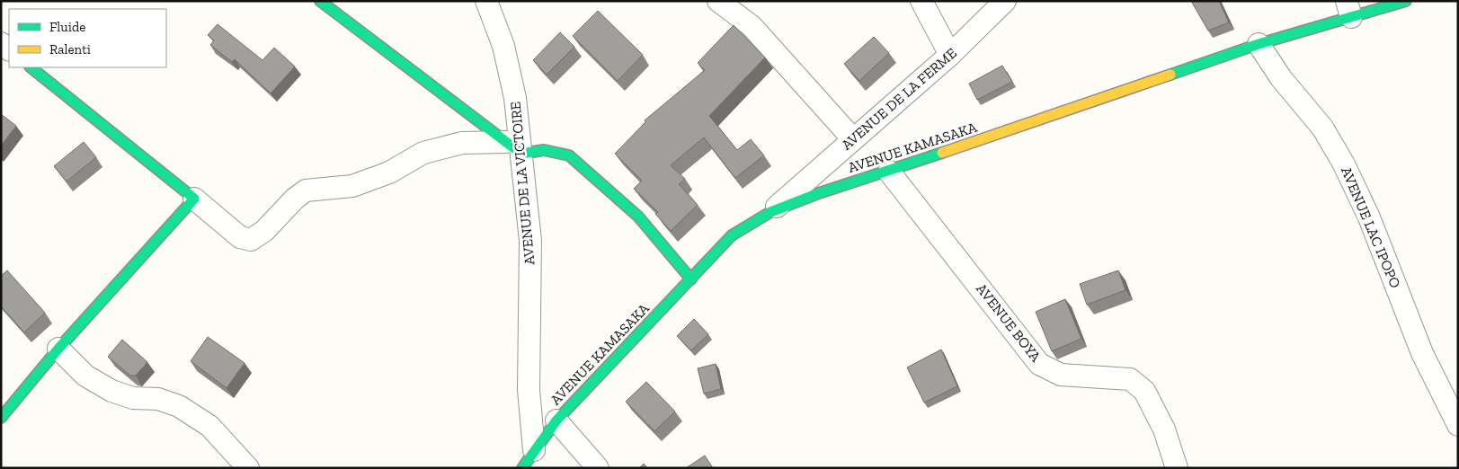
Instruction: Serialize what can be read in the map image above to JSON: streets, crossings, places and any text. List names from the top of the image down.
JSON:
{
  "streets": {
    "street": [
      "AVENUE DE LA FERME",
      "AVENUE KAMASAKA",
      "AVENUE DE LA VICTOIRE",
      "AVENUE LAC IPOPO",
      "AVENUE BOYA"
    ]
  },
  "crossings": [
    ["AVENUE DE LA FERME", "AVENUE KAMASAKA"],
    ["AVENUE KAMASAKA", "AVENUE DE LA VICTOIRE"],
    ["AVENUE KAMASAKA", "AVENUE LAC IPOPO"],
    ["AVENUE KAMASAKA", "AVENUE BOYA"]
  ],
  "legend": ["Fluide", "Ralenti"]
}
